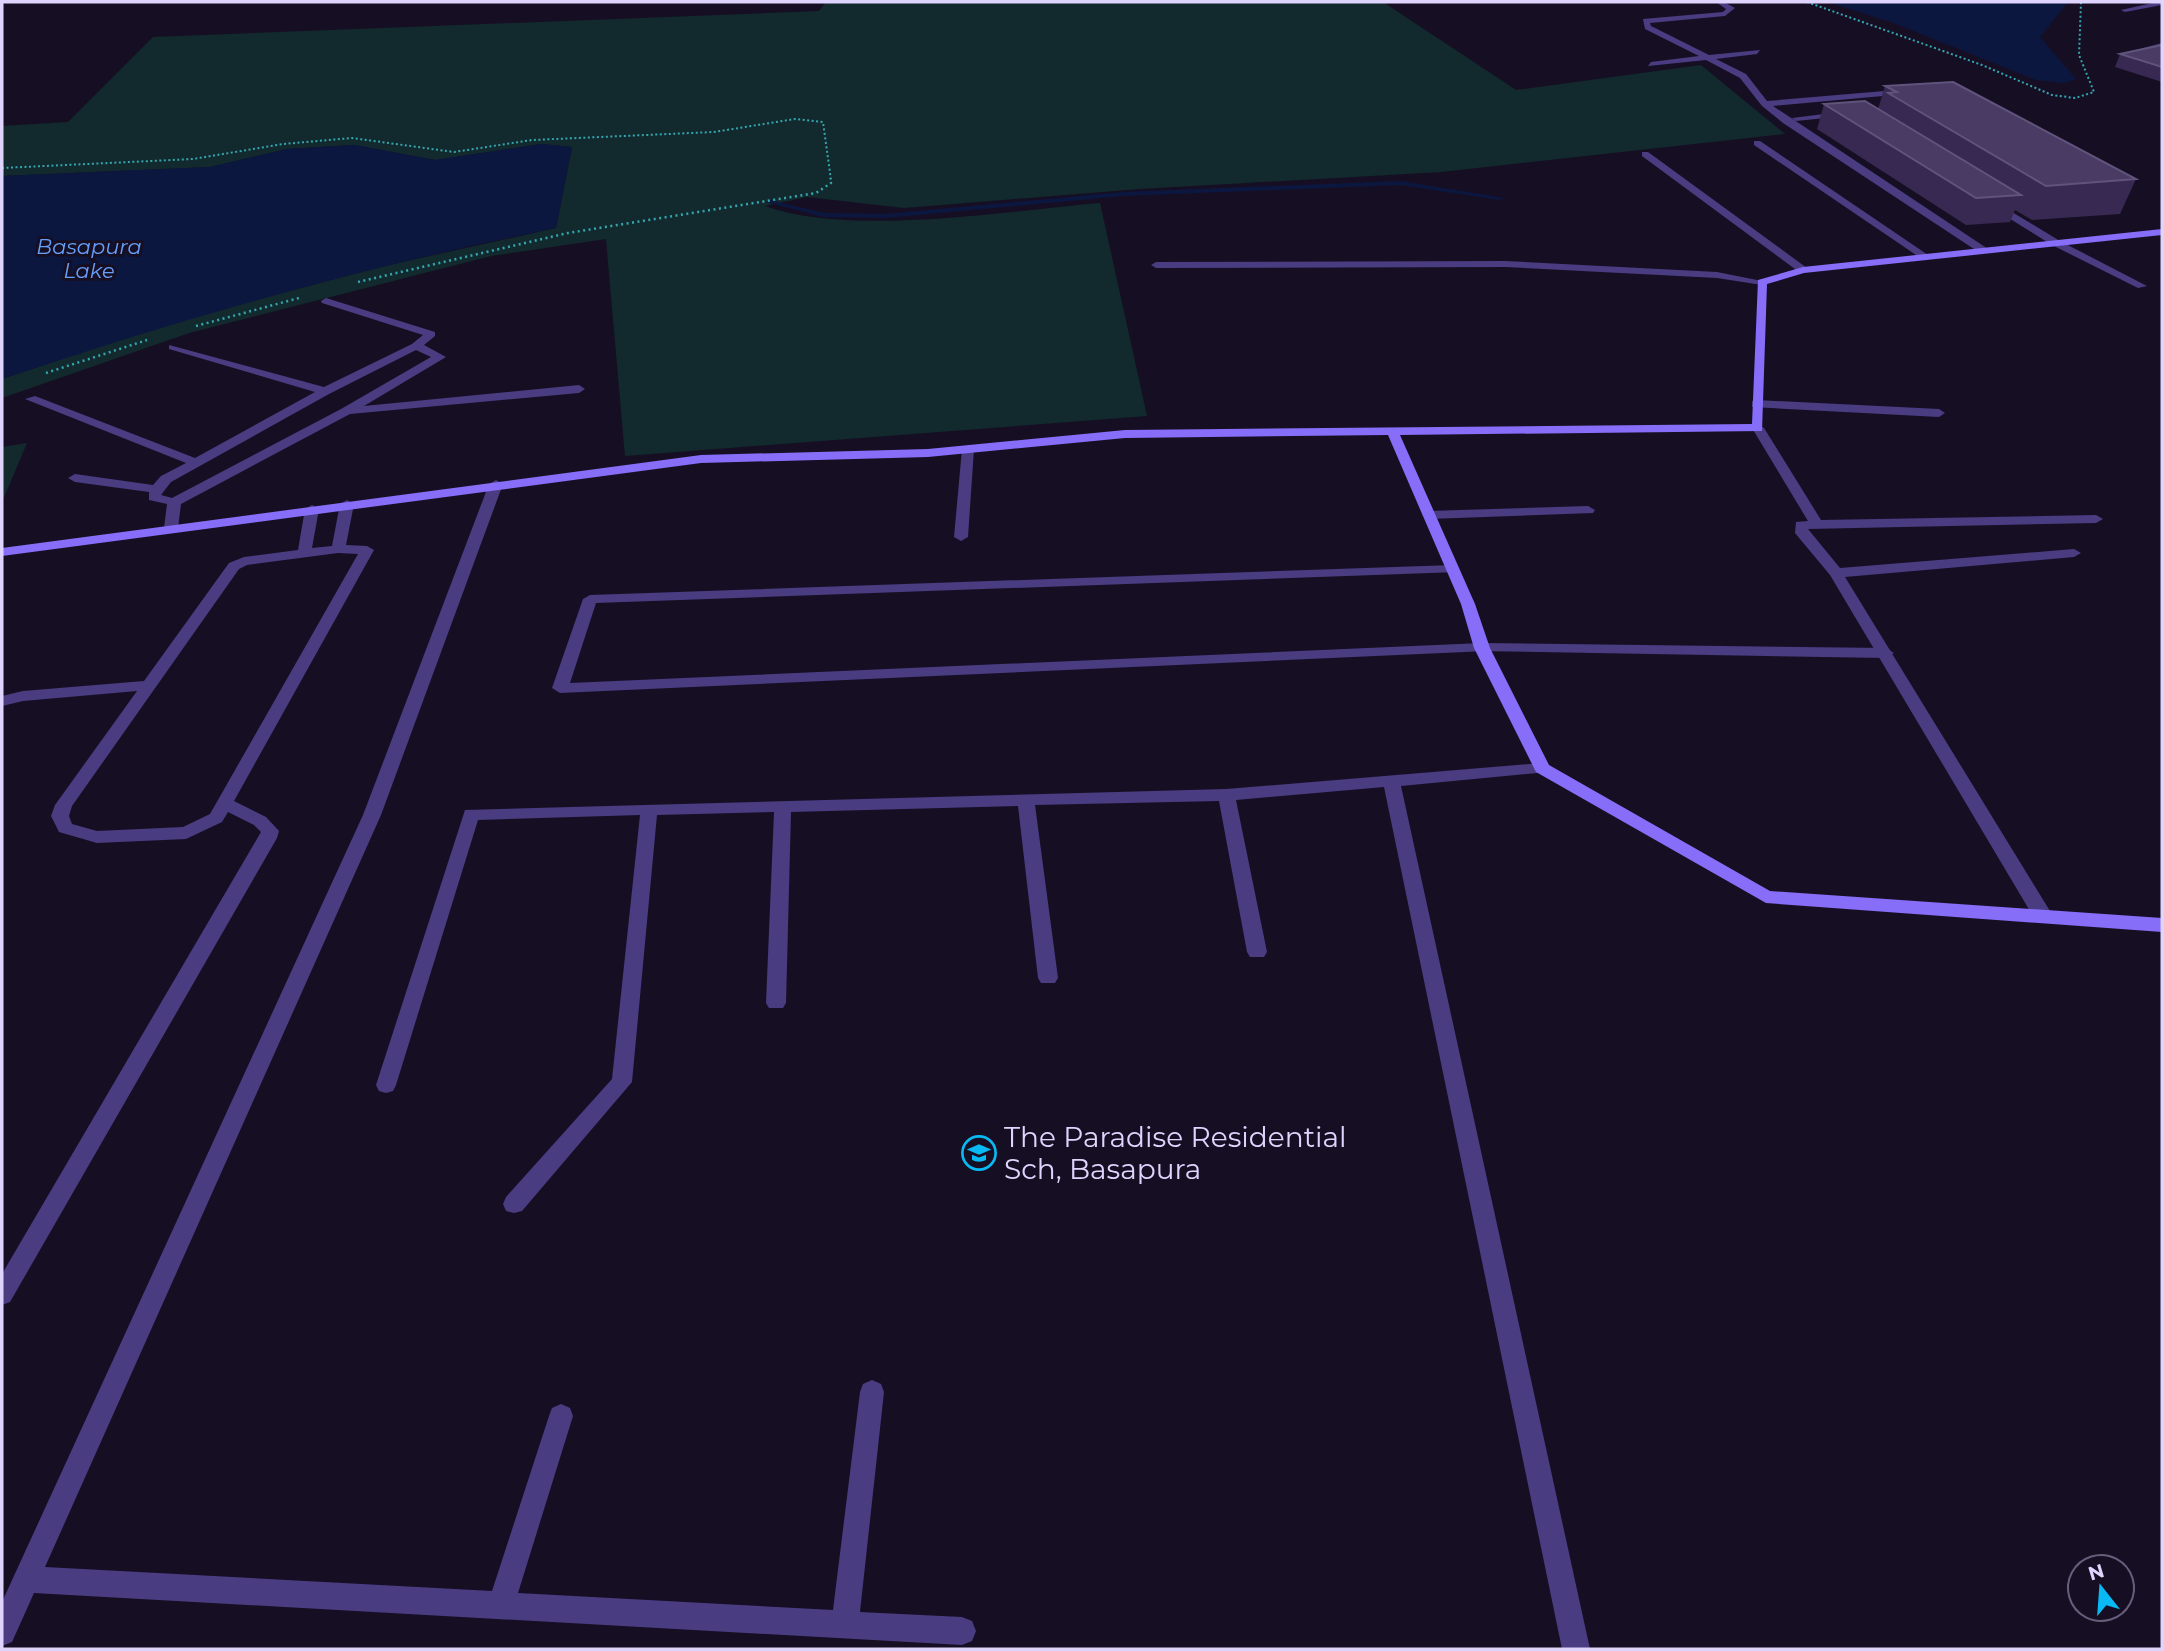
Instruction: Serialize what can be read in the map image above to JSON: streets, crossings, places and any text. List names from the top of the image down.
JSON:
{
  "water": ["Basapura Lake"],
  "places": {
    "school or university": ["The Paradise Residential Sch, Basapura"]
  },
  "north": "top"
}
